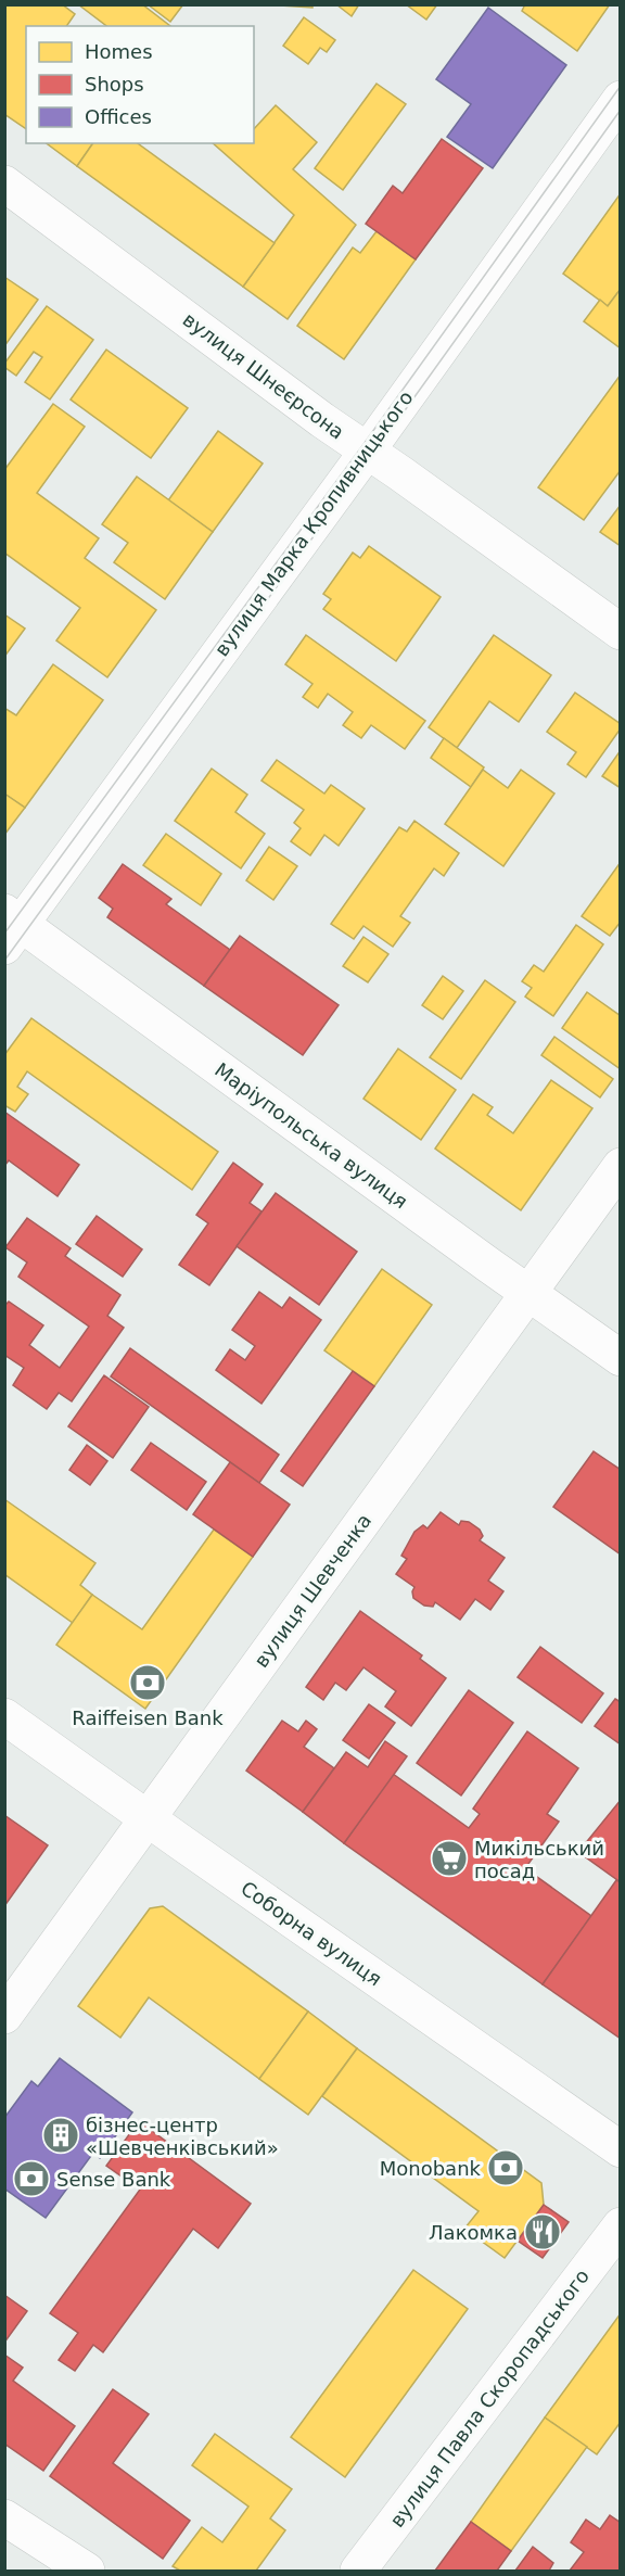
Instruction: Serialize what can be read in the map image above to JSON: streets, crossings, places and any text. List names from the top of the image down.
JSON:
{
  "streets": {
    "street": [
      "вулиця Шнеєрсона",
      "вулиця Марка Кропивницького",
      "Маріупольська вулиця",
      "вулиця Шевченка",
      "Соборна вулиця",
      "вулиця Павла Скоропадського"
    ]
  },
  "crossings": [
    ["вулиця Шнеєрсона", "вулиця Марка Кропивницького"],
    ["вулиця Марка Кропивницького", "Маріупольська вулиця"],
    ["Маріупольська вулиця", "вулиця Шевченка"],
    ["вулиця Шевченка", "Соборна вулиця"]
  ],
  "places": {
    "bank": ["Raiffeisen Bank", "Monobank", "Sense Bank"],
    "supermarket": ["Микільський посад"],
    "building": ["бізнес-центр «Шевченківський»"],
    "restaurant": ["Лакомка"]
  },
  "legend": ["Homes", "Shops", "Offices"]
}
